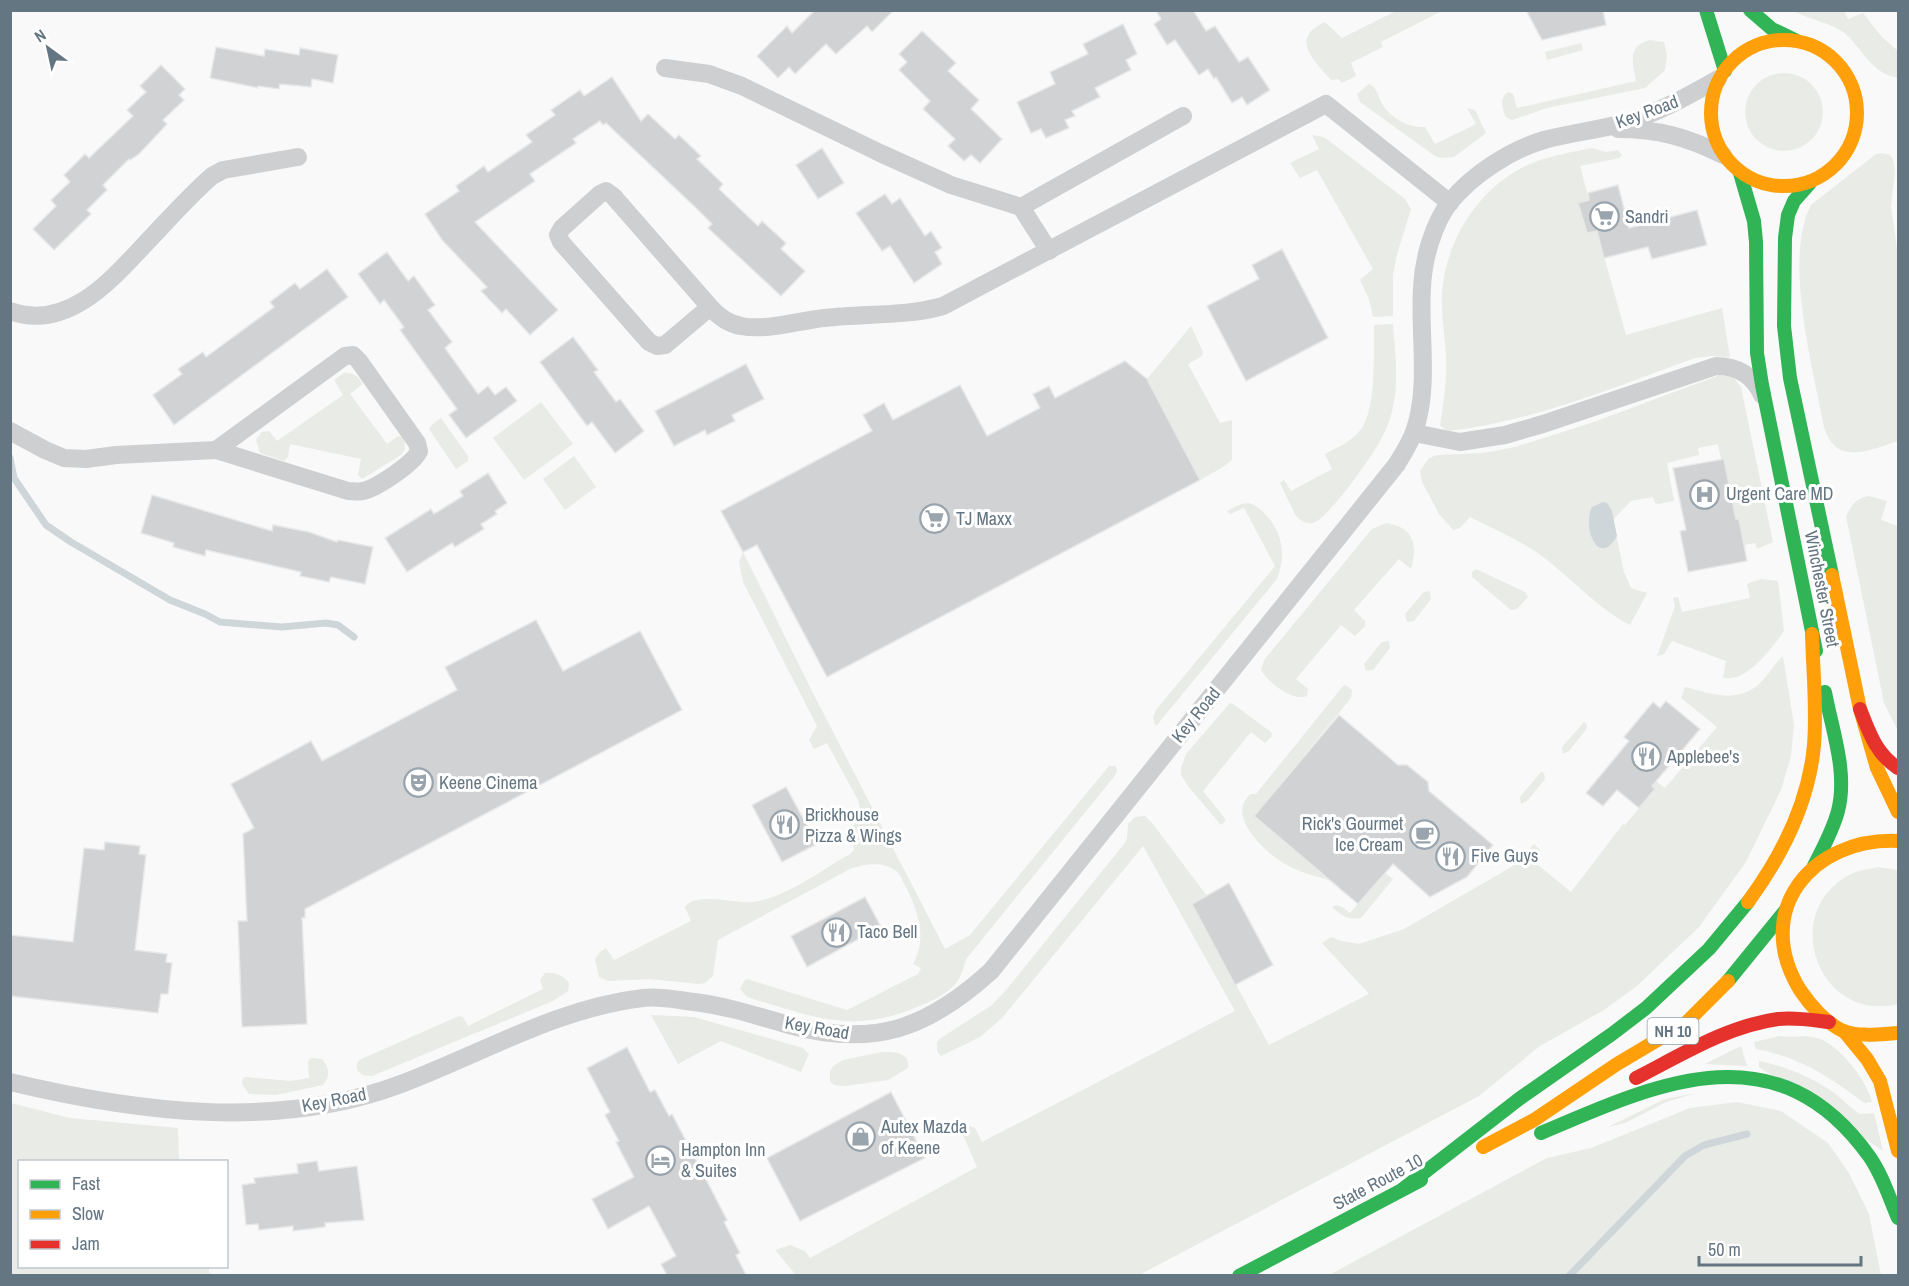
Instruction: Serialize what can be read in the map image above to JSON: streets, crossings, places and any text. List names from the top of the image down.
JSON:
{
  "streets": {
    "main road": ["Winchester Street", "NH 10", "State Route 10"],
    "street": ["Key Road"]
  },
  "crossings": [
    ["Key Road", "Winchester Street"],
    ["Winchester Street", "NH 10"],
    ["NH 10", "State Route 10"]
  ],
  "places": {
    "supermarket": ["Sandri", "TJ Maxx"],
    "hospital": ["Urgent Care MD"],
    "restaurant": [
      "Applebee's",
      "Brickhouse Pizza & Wings",
      "Five Guys",
      "Taco Bell"
    ],
    "theatre": ["Keene Cinema"],
    "cafe": ["Rick's Gourmet Ice Cream"],
    "shop": ["Autex Mazda of Keene"],
    "hotel": ["Hampton Inn & Suites"]
  },
  "legend": ["Fast", "Slow", "Jam"],
  "scale_bar": "50 m",
  "north": "top left"
}
